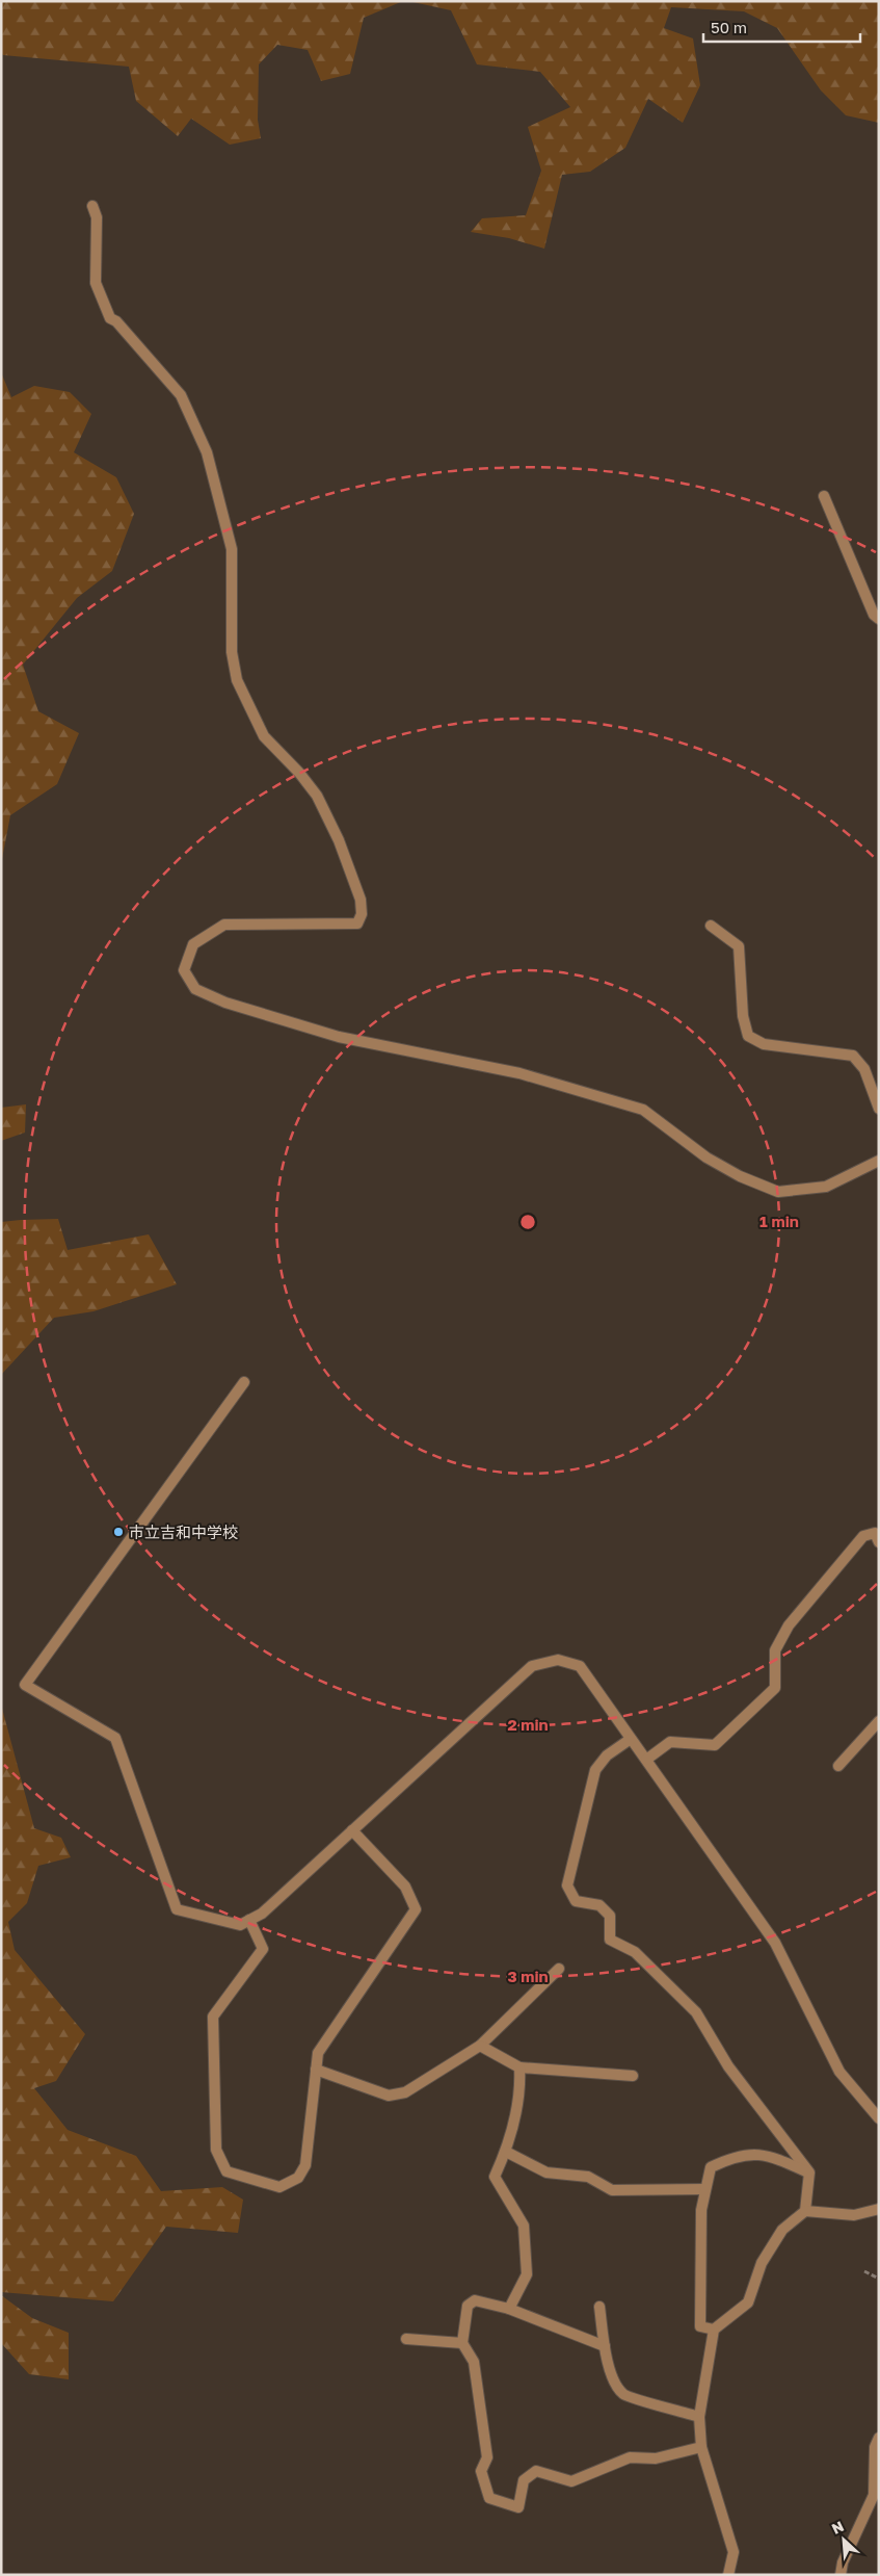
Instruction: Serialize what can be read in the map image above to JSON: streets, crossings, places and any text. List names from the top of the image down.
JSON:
{
  "places": ["市立吉和中学校"],
  "scale_bar": "50 m",
  "north": "top left",
  "rings": ["1 min", "2 min", "3 min"]
}
